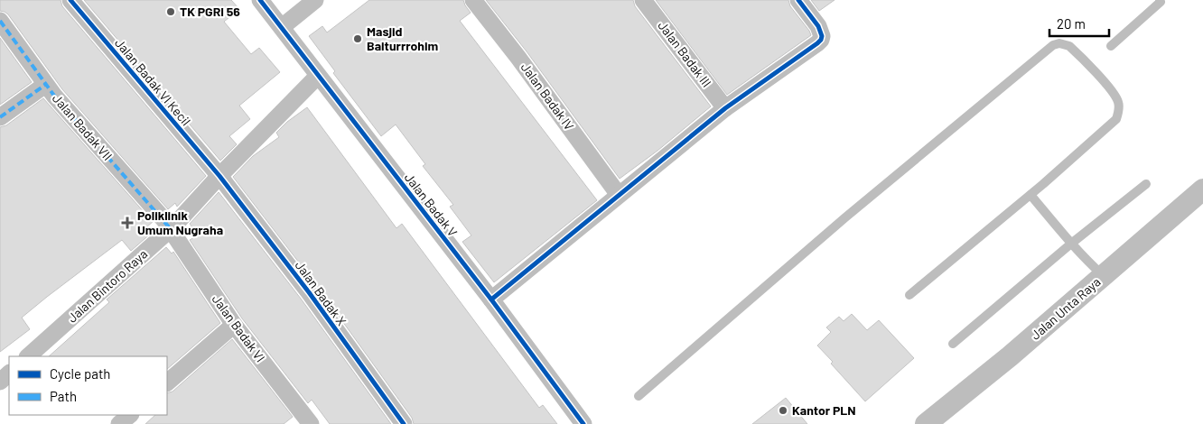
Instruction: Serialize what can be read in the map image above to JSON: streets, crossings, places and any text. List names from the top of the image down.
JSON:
{
  "streets": {
    "street": [
      "Jalan Badak III",
      "Jalan Badak VI Kecil",
      "Jalan Badak IV",
      "Jalan Badak VII",
      "Jalan Badak V",
      "Jalan Bintoro Raya",
      "Jalan Badak X",
      "Jalan Unta Raya",
      "Jalan Badak VI"
    ]
  },
  "crossings": [
    ["Jalan Badak VI Kecil", "Jalan Bintoro Raya"],
    ["Jalan Badak VI Kecil", "Jalan Badak X"],
    ["Jalan Badak VII", "Jalan Bintoro Raya"],
    ["Jalan Badak VII", "Jalan Badak VI"],
    ["Jalan Badak V", "Jalan Bintoro Raya"],
    ["Jalan Bintoro Raya", "Jalan Badak X"],
    ["Jalan Bintoro Raya", "Jalan Badak VI"]
  ],
  "places": {
    "other": ["TK PGRI 56", "Masjid Baiturrrohim", "Kantor PLN"],
    "health": ["Poliklinik Umum Nugraha"]
  },
  "legend": ["Cycle path", "Path"],
  "scale_bar": "20 m"
}
